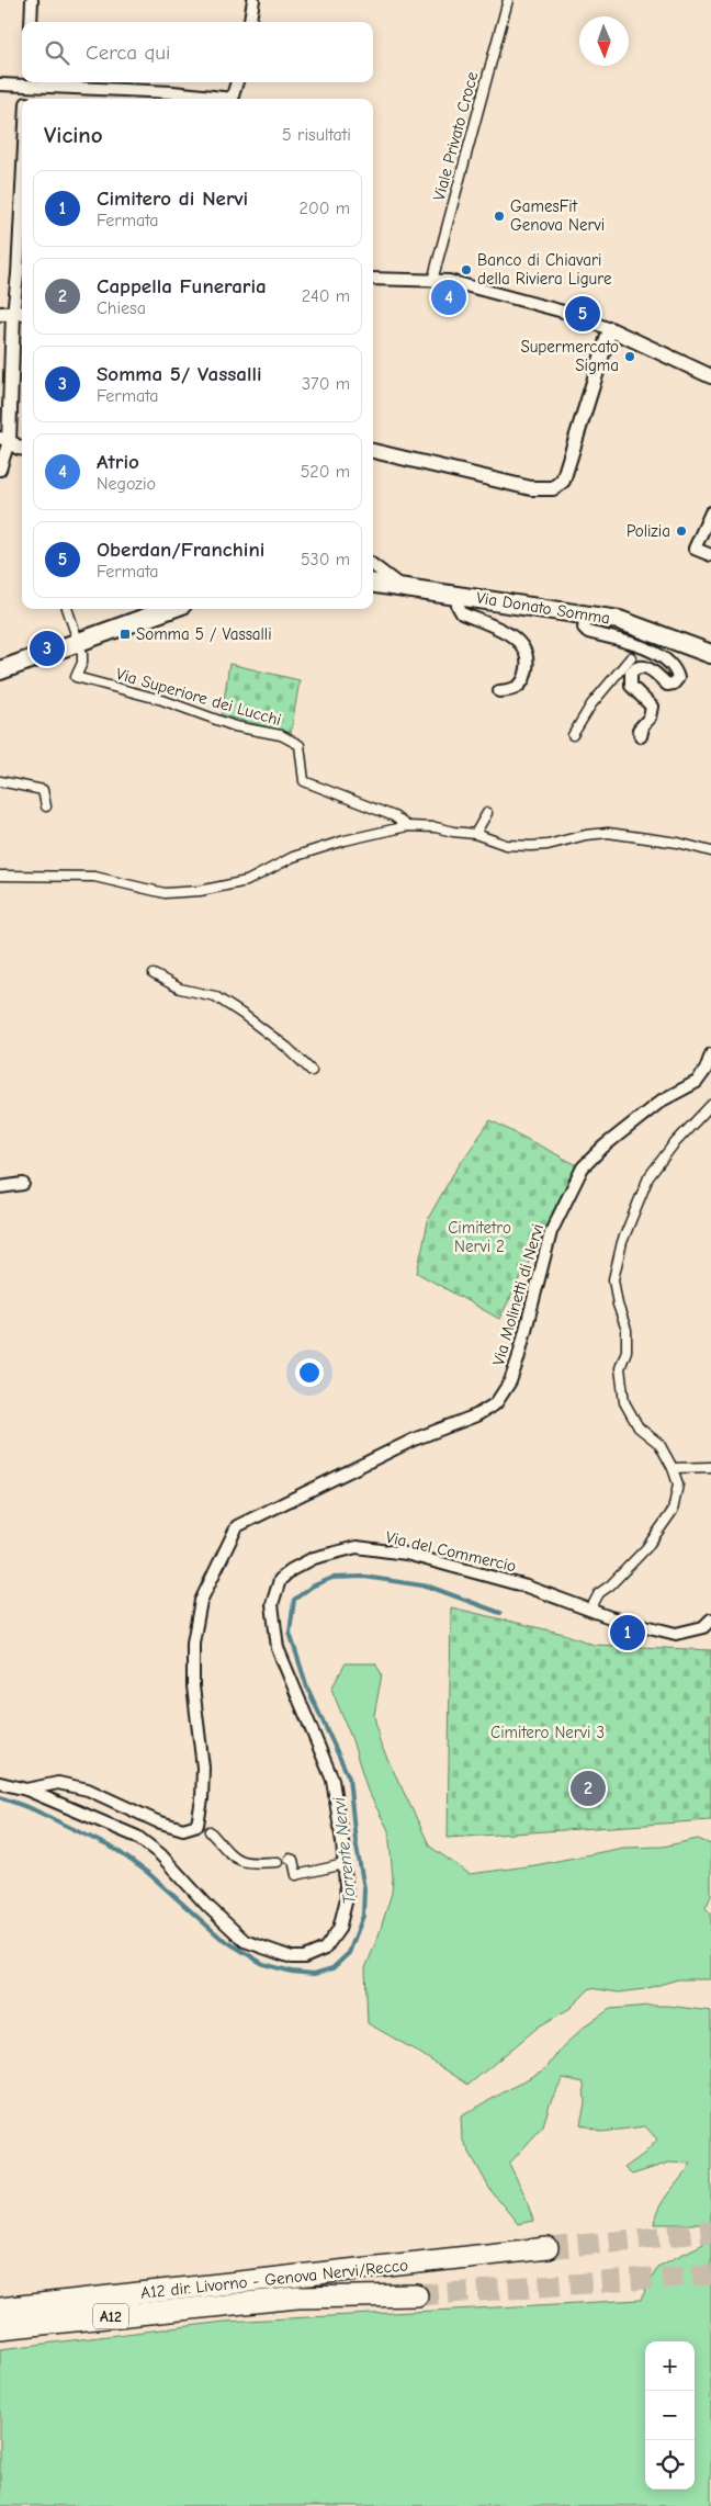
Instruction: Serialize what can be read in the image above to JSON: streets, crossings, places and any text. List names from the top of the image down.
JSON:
{
  "streets": {
    "highway": ["A12 dir. Livorno - Genova Nervi/Recco", "A12"],
    "main road": ["Via Donato Somma"],
    "street": [
      "Viale Privato Croce",
      "Via Superiore dei Lucchi",
      "Via Molinetti di Nervi",
      "Via del Commercio"
    ]
  },
  "crossings": [
    ["Via Molinetti di Nervi", "Via del Commercio"],
    ["A12 dir. Livorno - Genova Nervi/Recco", "A12"]
  ],
  "water": ["Torrente Nervi"],
  "parks": ["Cimitetro Nervi 2", "Cimitero Nervi 3"],
  "places": {
    "other": [
      "GamesFit Genova Nervi",
      "Banco di Chiavari della Riviera Ligure",
      "Supermercato Sigma",
      "Polizia"
    ],
    "transit": ["Somma 5 / Vassalli"]
  },
  "north": "bottom",
  "page": {
    "search": "Cerca qui",
    "heading": ["Vicino", "5 risultati"],
    "list": [
      {
        "mark": "1",
        "name": "Cimitero di Nervi",
        "note": "Fermata",
        "value": "200 m"
      },
      {
        "mark": "2",
        "name": "Cappella Funeraria",
        "note": "Chiesa",
        "value": "240 m"
      },
      {
        "mark": "3",
        "name": "Somma 5/ Vassalli",
        "note": "Fermata",
        "value": "370 m"
      },
      {
        "mark": "4",
        "name": "Atrio",
        "note": "Negozio",
        "value": "520 m"
      },
      {
        "mark": "5",
        "name": "Oberdan/Franchini",
        "note": "Fermata",
        "value": "530 m"
      }
    ],
    "pins": [
      "4",
      "5",
      "3",
      "1",
      "2"
    ],
    "map_buttons": ["+", "−"]
  }
}
